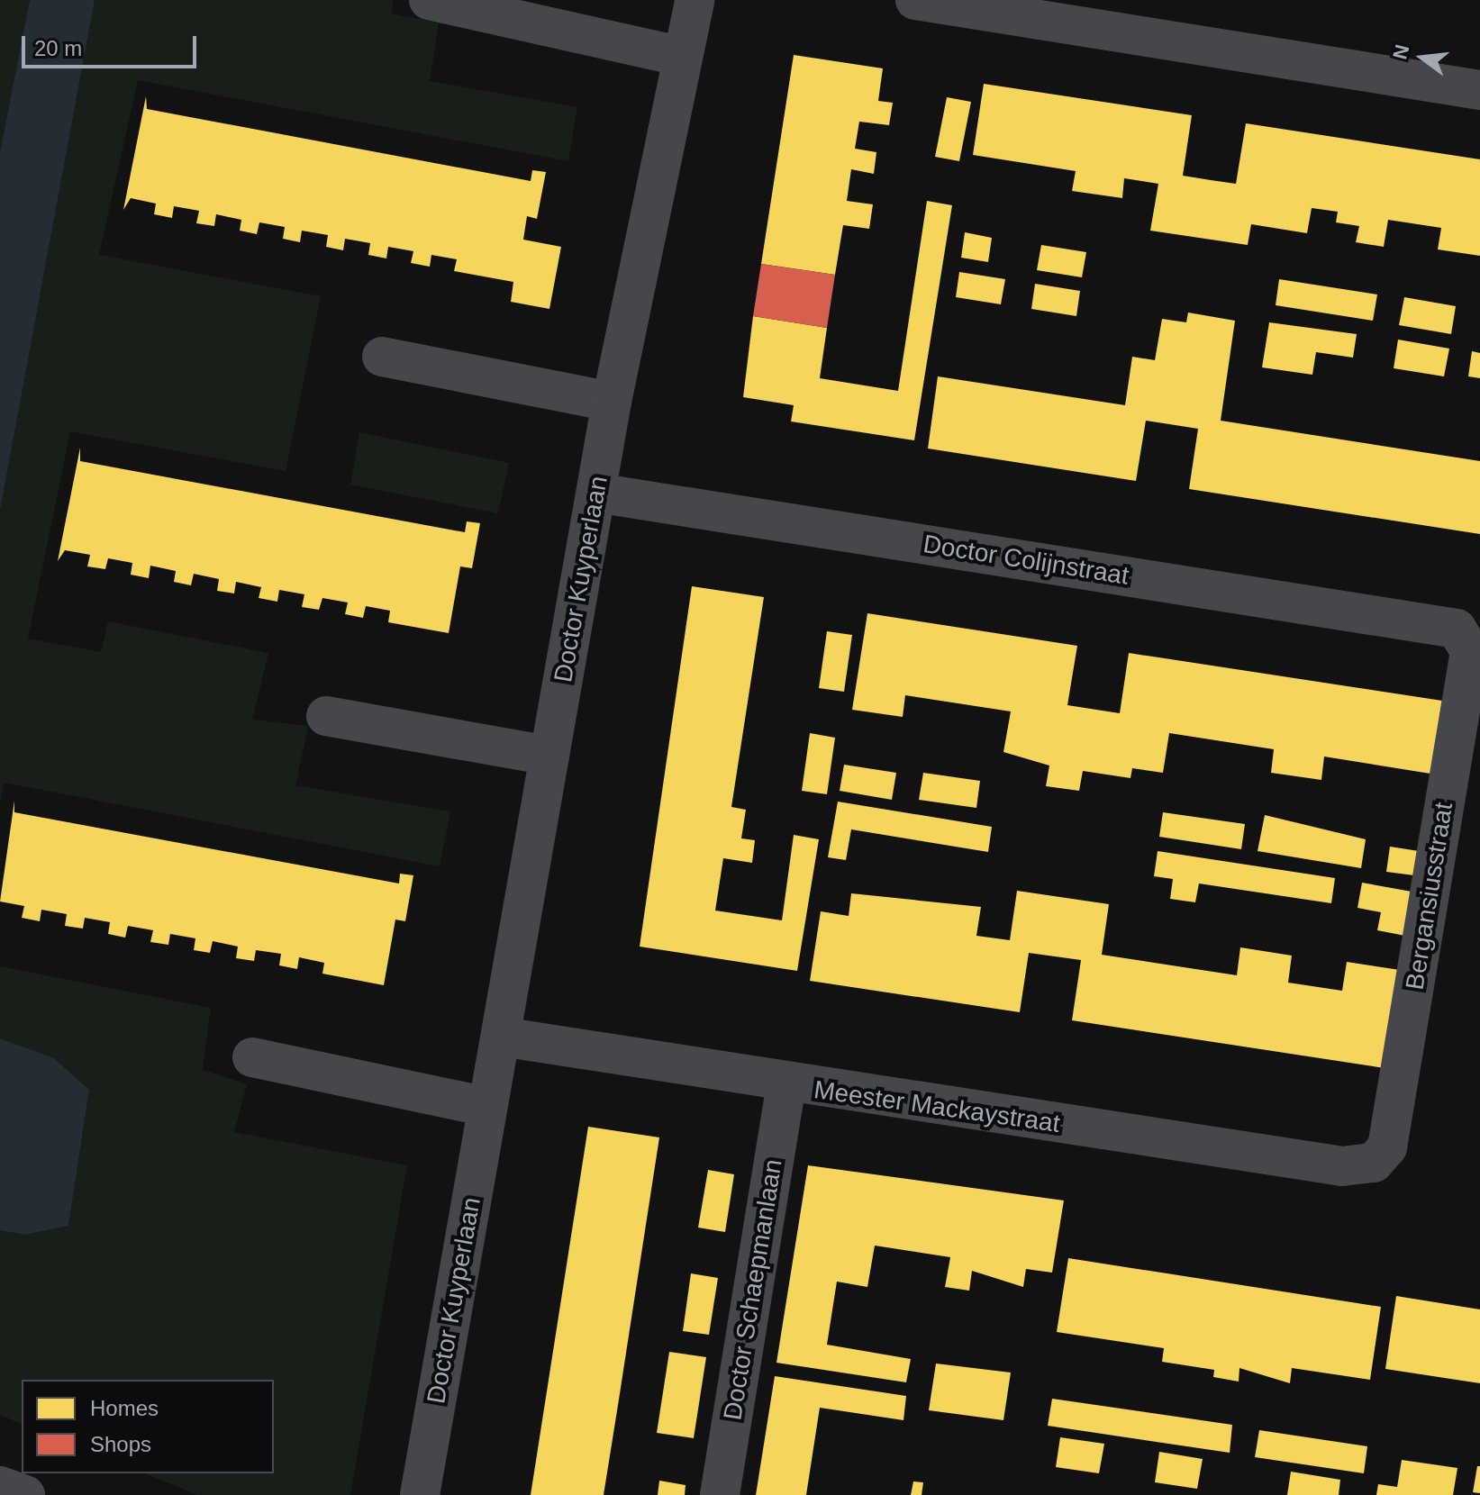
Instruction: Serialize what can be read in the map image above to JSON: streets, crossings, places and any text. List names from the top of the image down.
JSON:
{
  "streets": {
    "street": [
      "Doctor Colijnstraat",
      "Doctor Kuyperlaan",
      "Bergansiusstraat",
      "Meester Mackaystraat",
      "Doctor Schaepmanlaan"
    ]
  },
  "crossings": [
    ["Doctor Colijnstraat", "Doctor Kuyperlaan"],
    ["Doctor Colijnstraat", "Bergansiusstraat"],
    ["Doctor Kuyperlaan", "Meester Mackaystraat"],
    ["Bergansiusstraat", "Meester Mackaystraat"],
    ["Meester Mackaystraat", "Doctor Schaepmanlaan"]
  ],
  "legend": ["Homes", "Shops"],
  "scale_bar": "20 m",
  "north": "left"
}
